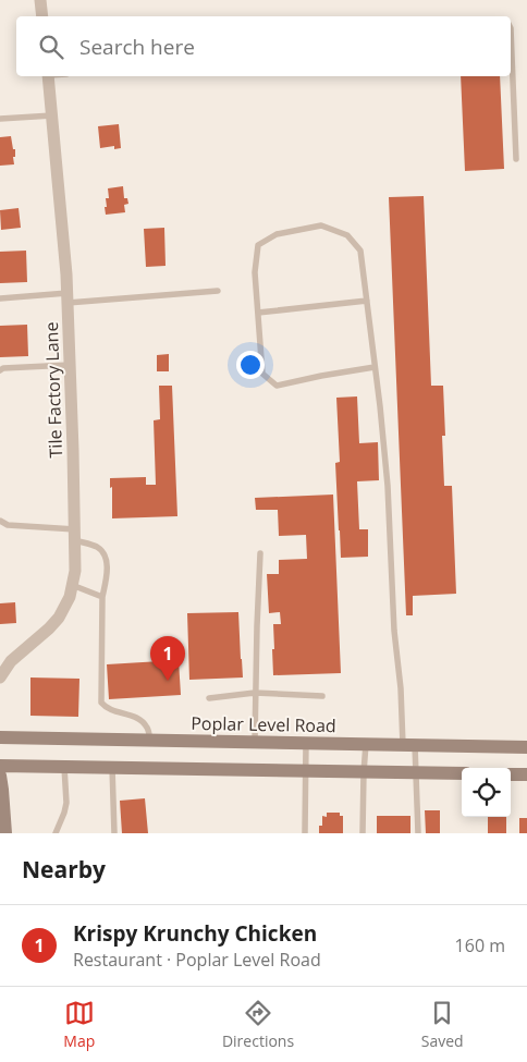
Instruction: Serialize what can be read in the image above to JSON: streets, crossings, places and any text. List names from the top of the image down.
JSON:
{
  "streets": {
    "main road": ["Poplar Level Road"],
    "street": ["Tile Factory Lane"]
  },
  "page": {
    "search": "Search here",
    "pins": "1",
    "heading": "Nearby",
    "list": [
      {
        "mark": "1",
        "name": "Krispy Krunchy Chicken",
        "note": "Restaurant · Poplar Level Road",
        "value": "160 m"
      }
    ],
    "nav": ["Map", "Directions", "Saved"]
  }
}
